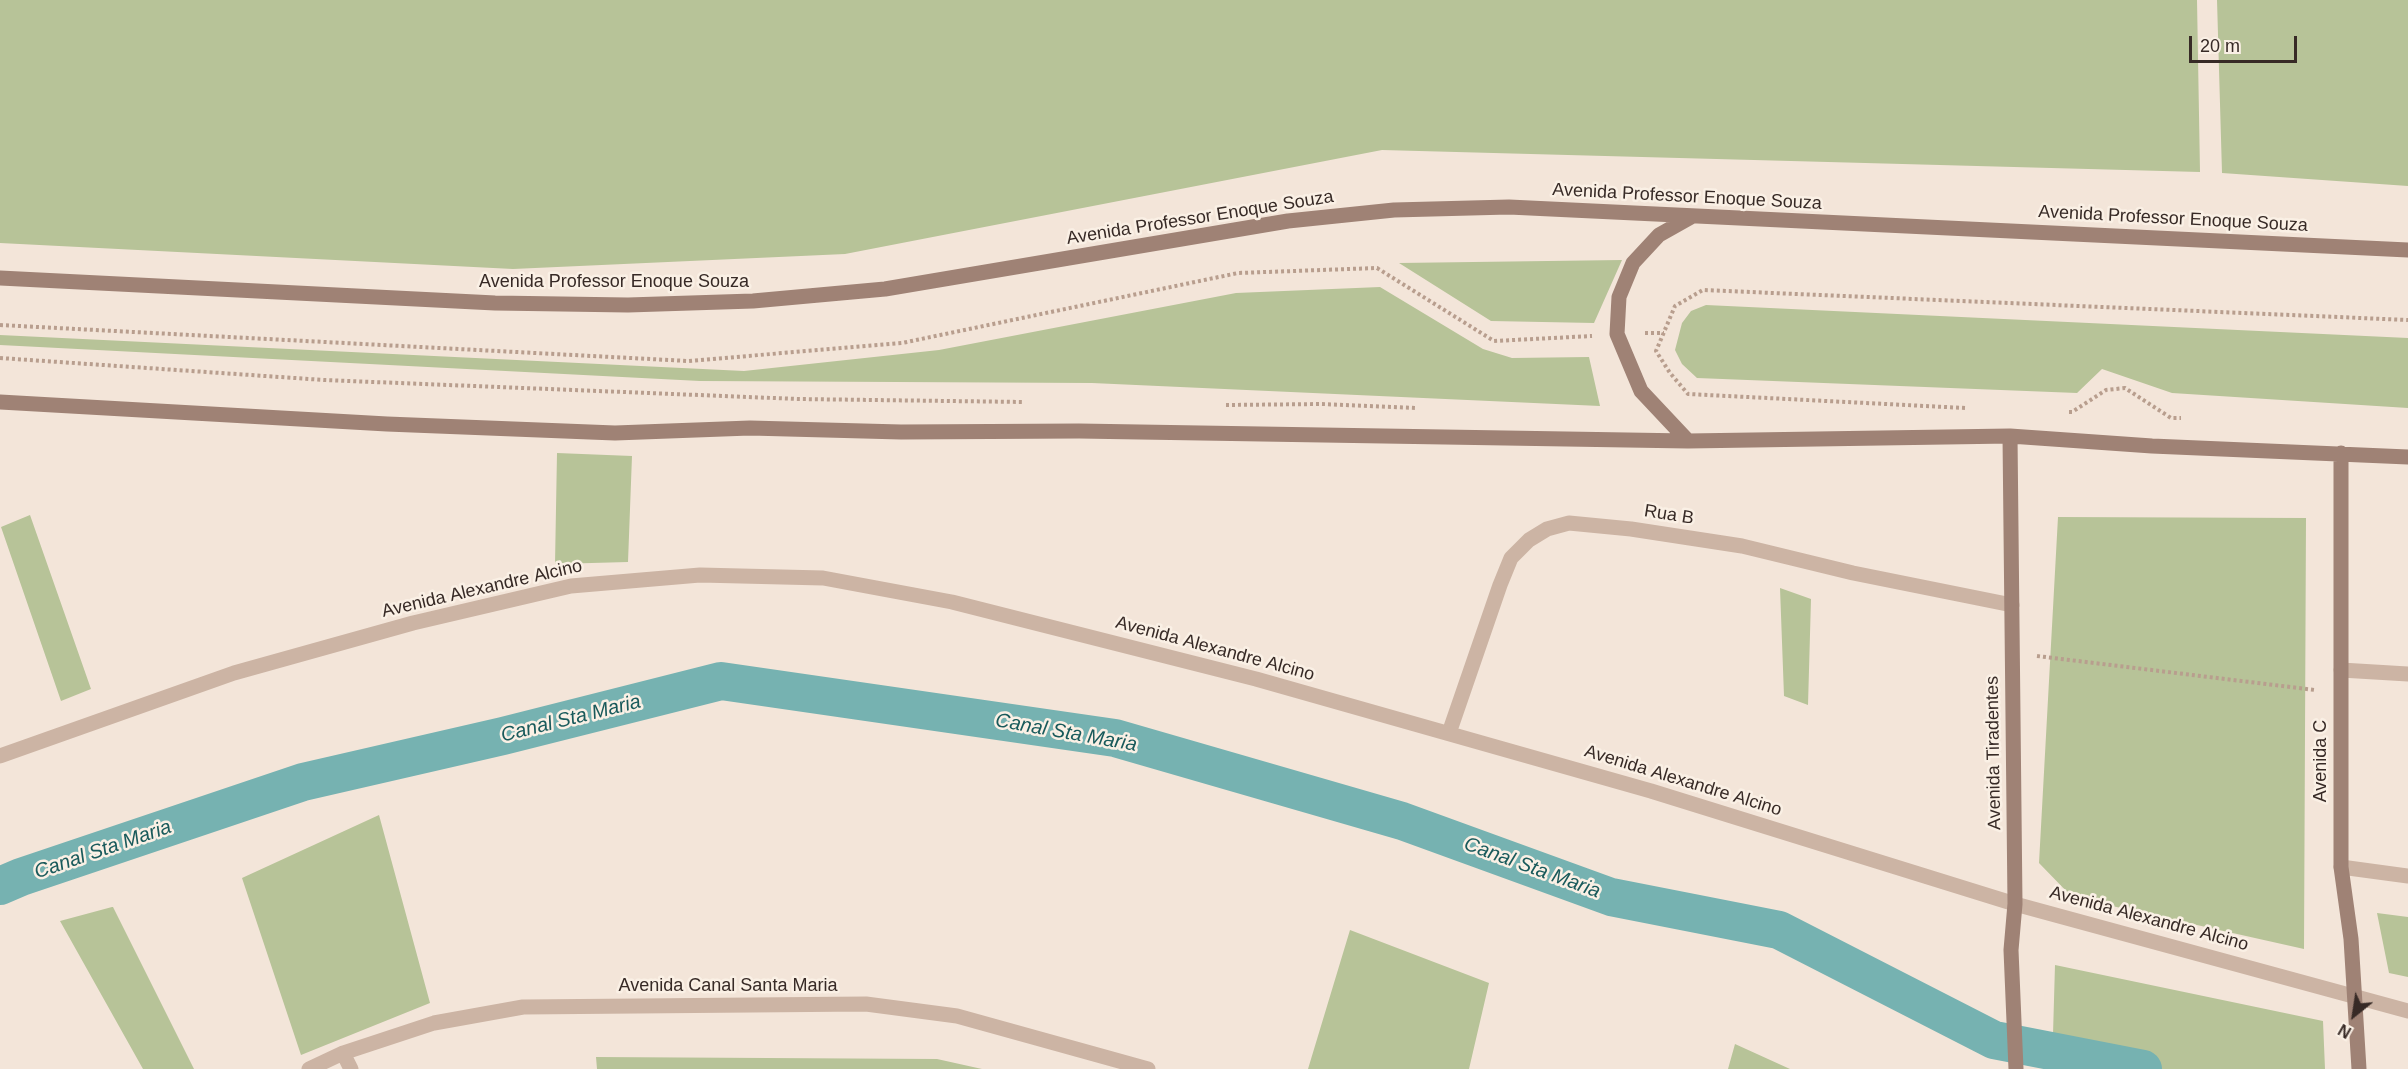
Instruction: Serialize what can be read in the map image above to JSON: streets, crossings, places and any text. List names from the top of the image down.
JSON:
{
  "streets": {
    "main road": ["Avenida Professor Enoque Souza", "Avenida Tiradentes", "Avenida C"],
    "street": ["Rua B", "Avenida Alexandre Alcino", "Avenida Canal Santa Maria"]
  },
  "crossings": [
    ["Rua B", "Avenida Alexandre Alcino"],
    ["Rua B", "Avenida Tiradentes"],
    ["Avenida Alexandre Alcino", "Avenida Tiradentes"],
    ["Avenida Alexandre Alcino", "Avenida C"]
  ],
  "water": ["Canal Sta Maria"],
  "scale_bar": "20 m",
  "north": "bottom left"
}
